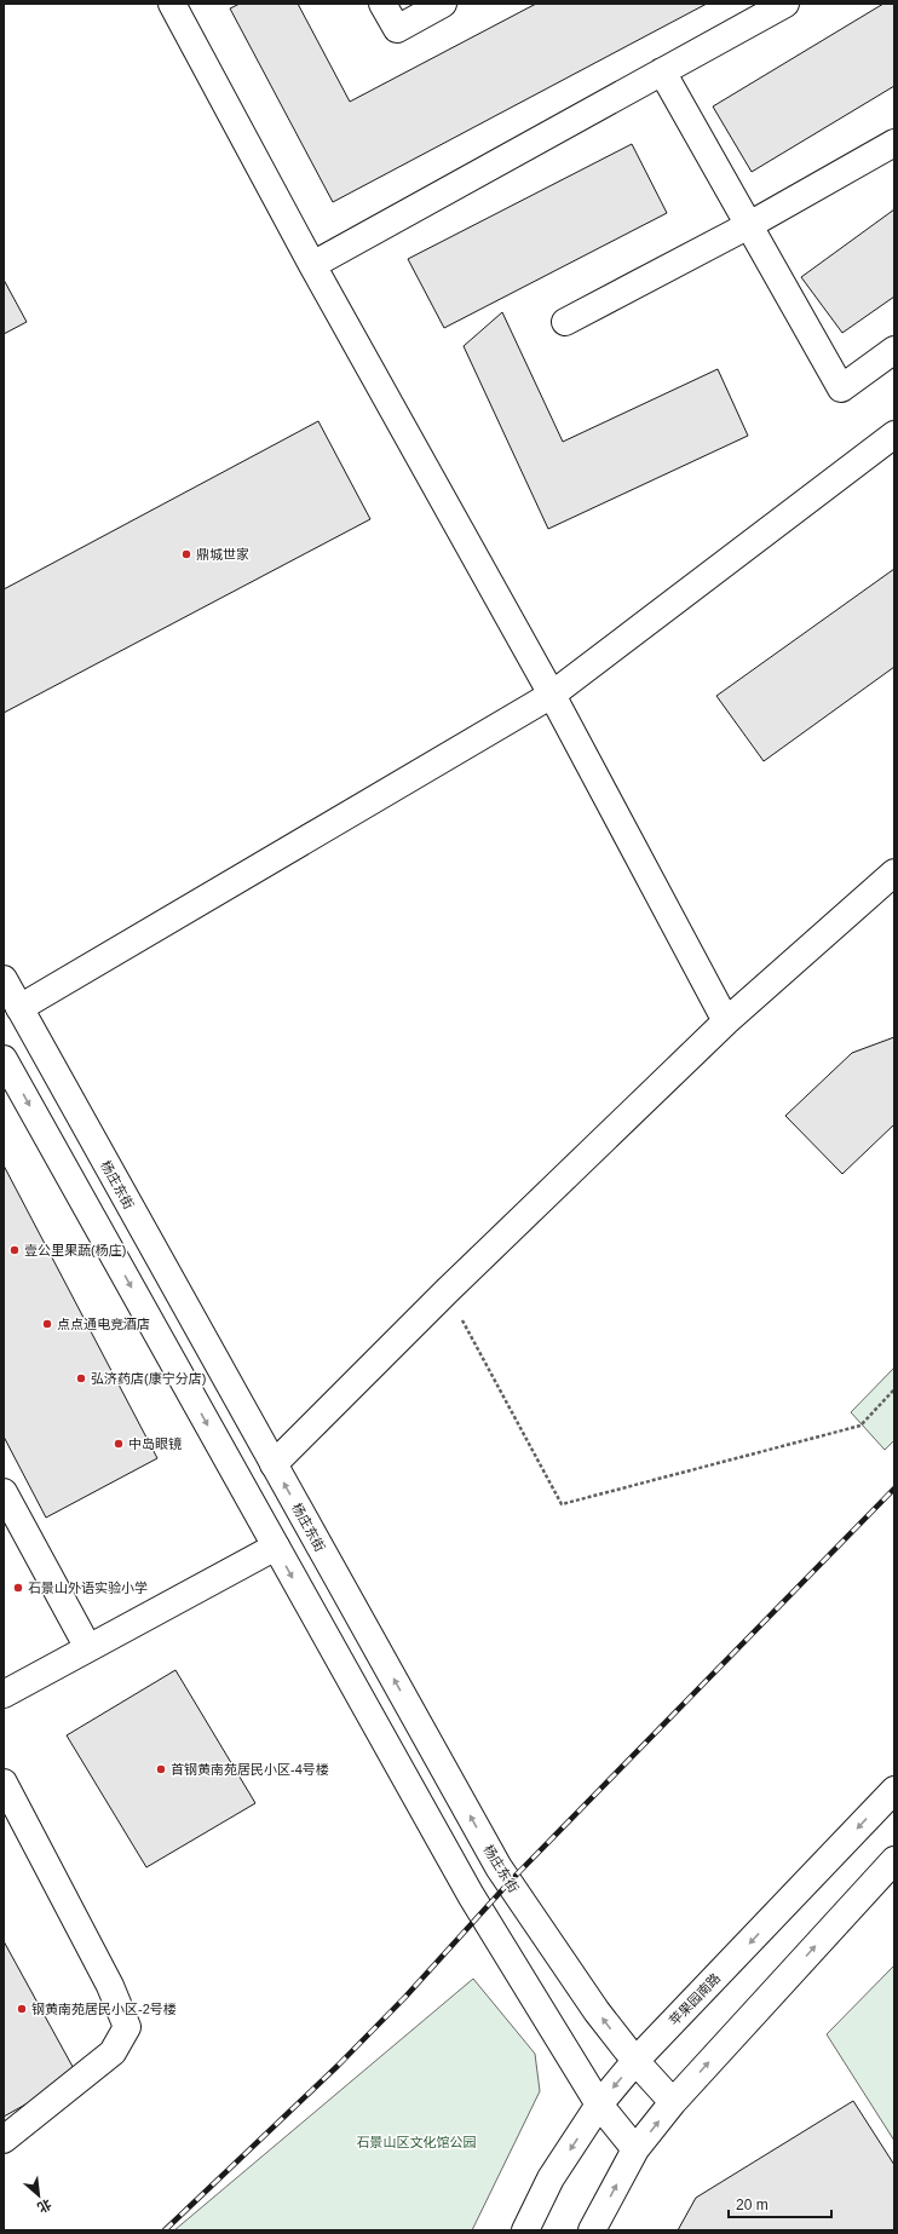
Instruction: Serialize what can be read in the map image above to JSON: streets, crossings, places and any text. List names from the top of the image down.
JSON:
{
  "streets": {
    "street": ["杨庄东街", "苹果园南路"]
  },
  "crossings": [
    ["杨庄东街", "苹果园南路"]
  ],
  "parks": ["石景山区文化馆公园"],
  "places": [
    "鼎城世家",
    "壹公里果蔬(杨庄)",
    "点点通电竞酒店",
    "弘济药店(康宁分店)",
    "中岛眼镜",
    "石景山外语实验小学",
    "首钢黄南苑居民小区-4号楼",
    "钢黄南苑居民小区-2号楼"
  ],
  "scale_bar": "20 m",
  "north": "bottom right"
}
